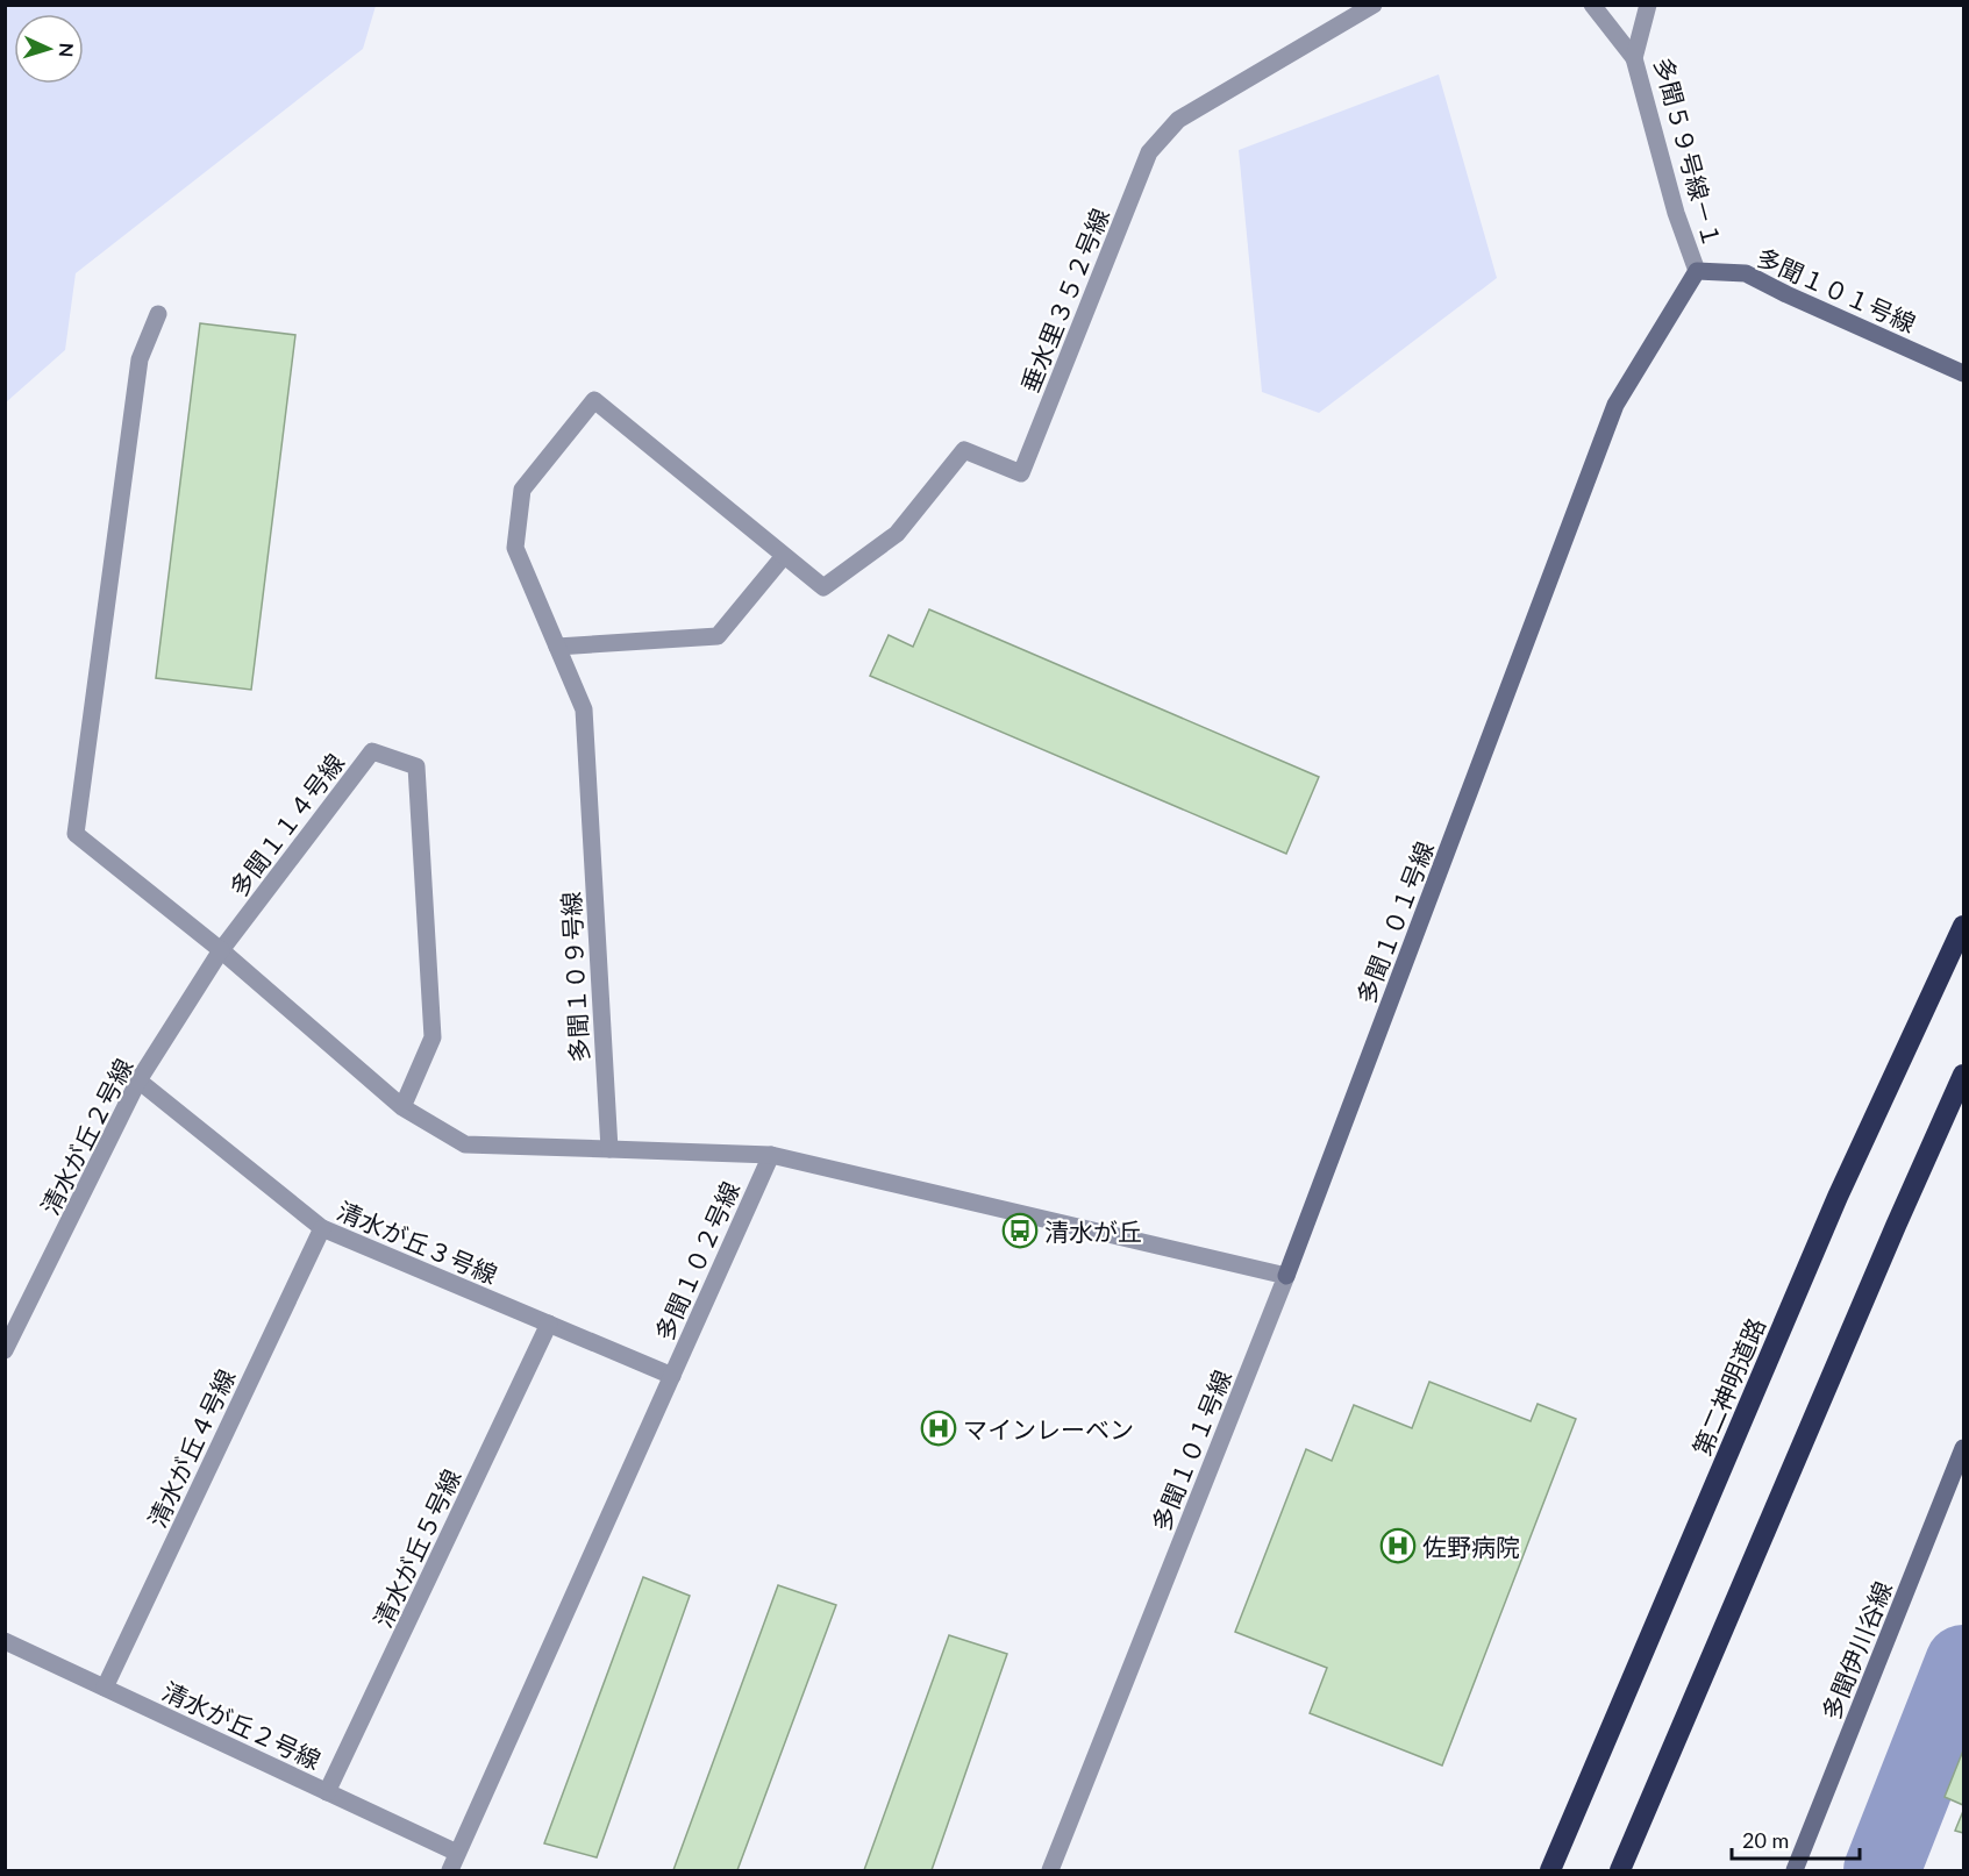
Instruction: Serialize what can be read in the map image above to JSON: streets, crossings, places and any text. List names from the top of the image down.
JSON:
{
  "streets": {
    "highway": ["第二神明道路"],
    "street": [
      "多聞５９号線－１",
      "多聞１０１号線",
      "垂水里３５２号線",
      "多聞１１４号線",
      "多聞１０９号線",
      "清水が丘２号線",
      "清水が丘３号線",
      "多聞１０２号線",
      "清水が丘４号線",
      "清水が丘５号線",
      "多聞伊川谷線"
    ]
  },
  "crossings": [
    ["多聞５９号線－１", "多聞１０１号線"],
    ["垂水里３５２号線", "多聞１０９号線"],
    ["多聞１１４号線", "清水が丘２号線"],
    ["清水が丘２号線", "清水が丘３号線"],
    ["清水が丘２号線", "多聞１０２号線"],
    ["清水が丘２号線", "清水が丘４号線"],
    ["清水が丘２号線", "清水が丘５号線"],
    ["清水が丘３号線", "多聞１０２号線"],
    ["清水が丘３号線", "清水が丘４号線"],
    ["清水が丘３号線", "清水が丘５号線"]
  ],
  "places": {
    "bus stop": ["清水が丘"],
    "hospital": ["マインレーベン", "佐野病院"]
  },
  "scale_bar": "20 m",
  "north": "right"
}
